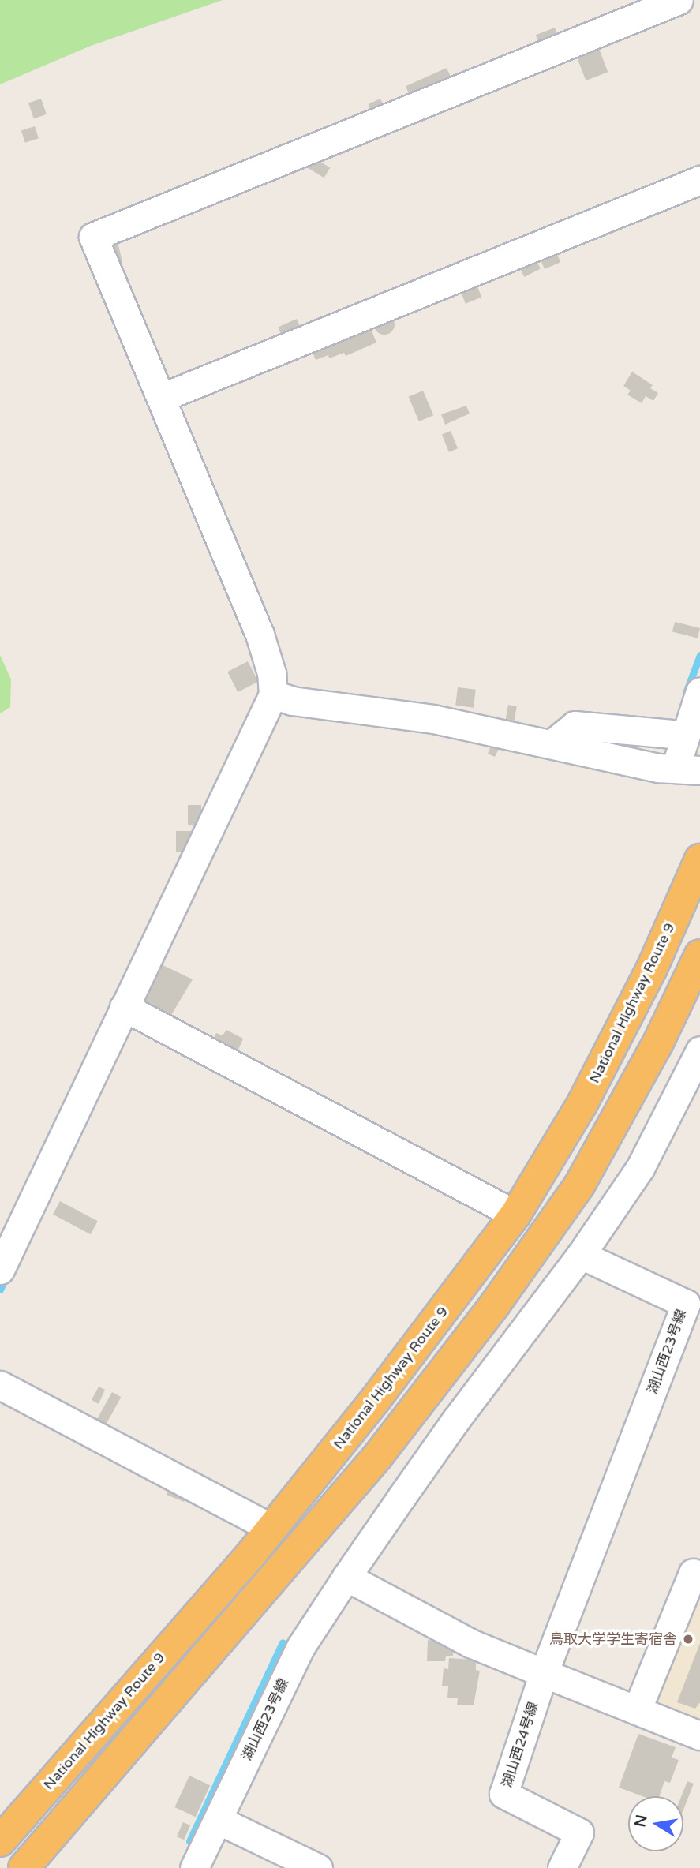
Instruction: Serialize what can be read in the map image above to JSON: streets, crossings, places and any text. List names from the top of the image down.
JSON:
{
  "streets": {
    "highway": ["National Highway Route 9"],
    "street": ["湖山西23号線", "湖山西24号線"]
  },
  "crossings": [
    ["湖山西23号線", "湖山西24号線"]
  ],
  "places": ["鳥取大学学生寄宿舎"],
  "north": "left"
}
